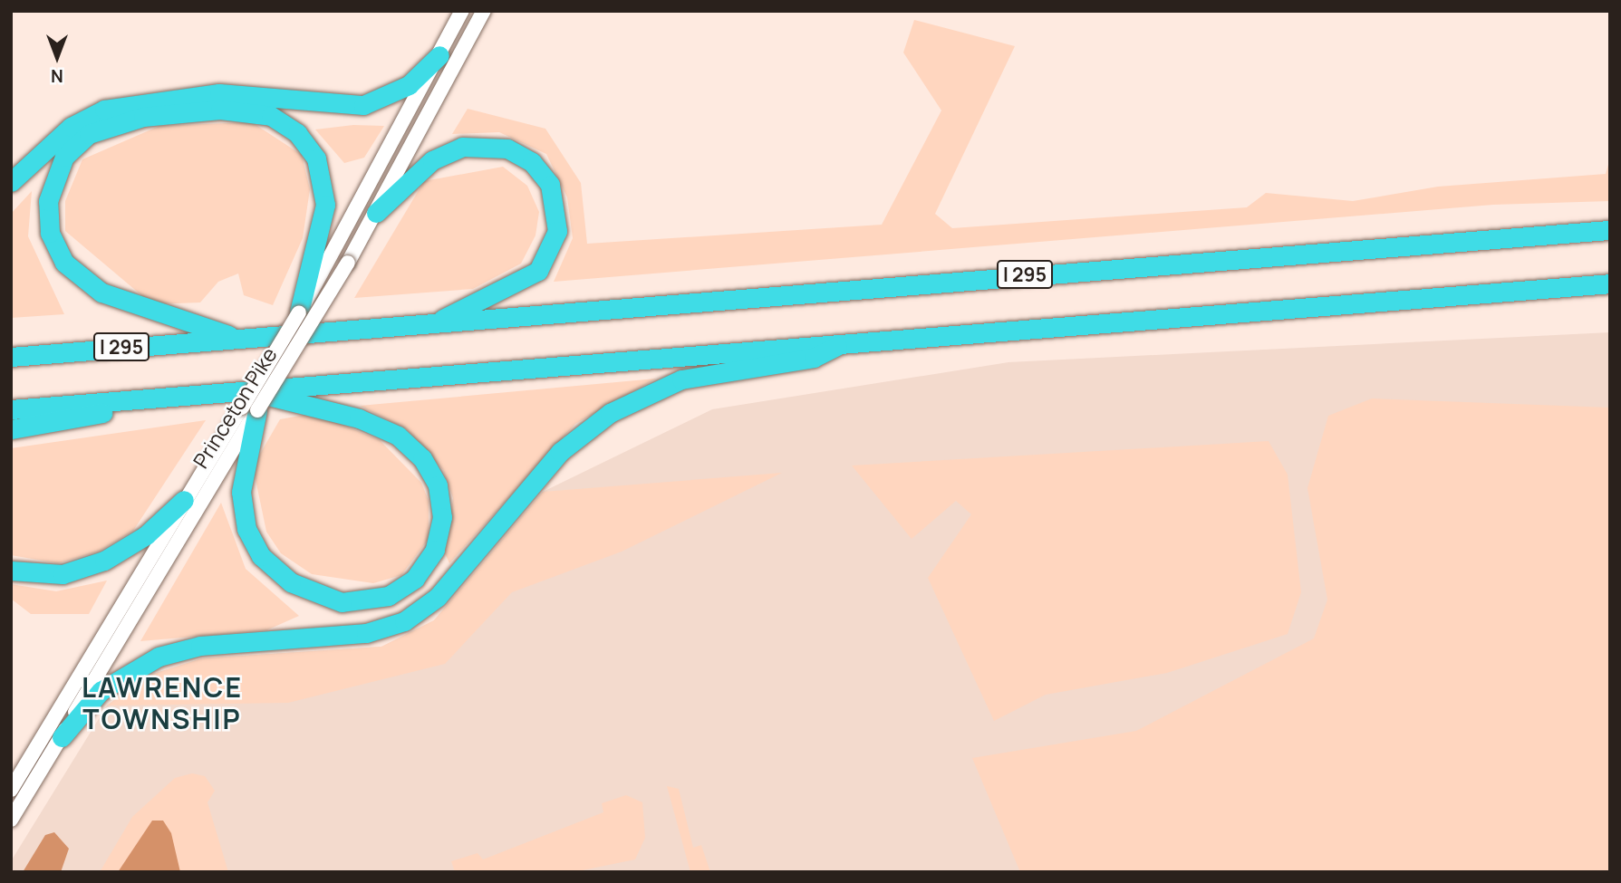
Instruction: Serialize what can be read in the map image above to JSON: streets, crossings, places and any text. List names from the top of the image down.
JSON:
{
  "streets": {
    "highway": ["I 295"],
    "main road": ["Princeton Pike"]
  },
  "districts": ["LAWRENCE TOWNSHIP"],
  "north": "bottom"
}
